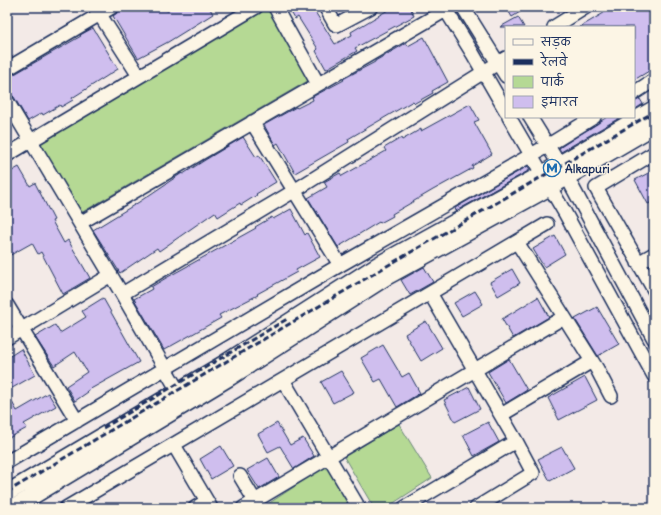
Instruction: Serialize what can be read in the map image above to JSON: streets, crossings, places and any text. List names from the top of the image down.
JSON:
{
  "places": {
    "metro station": ["Alkapuri"]
  },
  "legend": [
    "सड़क",
    "रेलवे",
    "पार्क",
    "इमारत"
  ]
}
